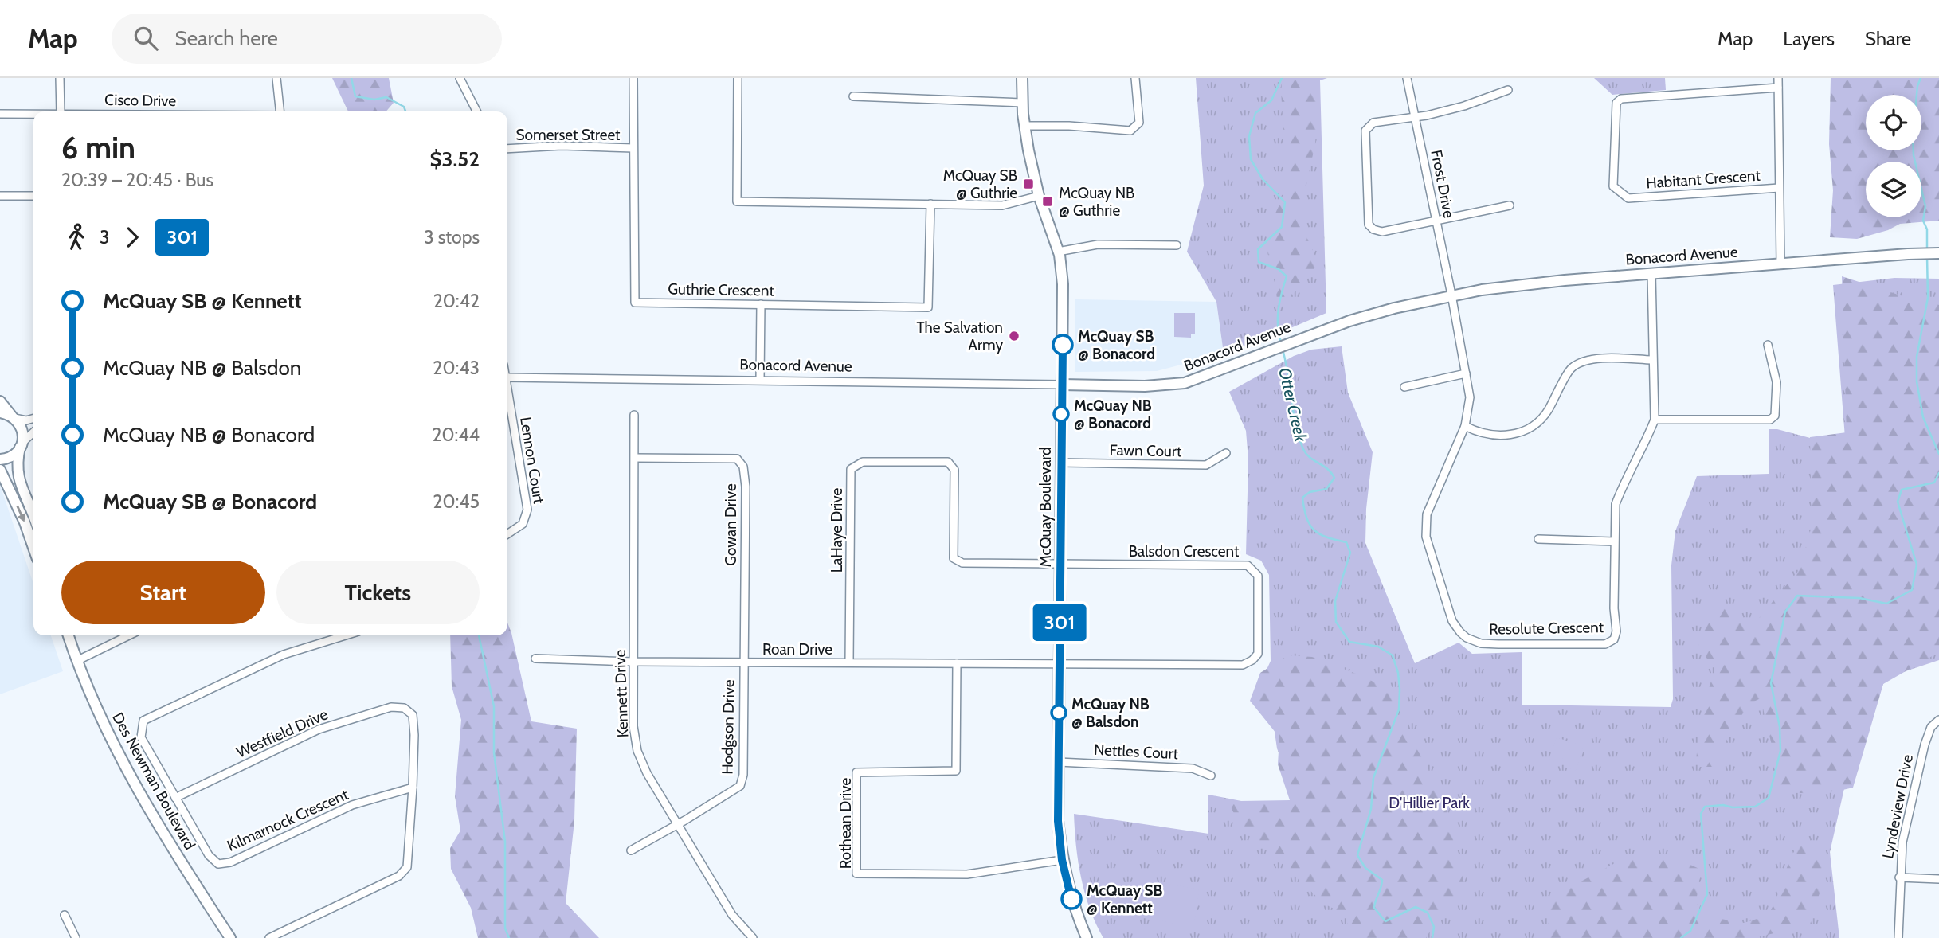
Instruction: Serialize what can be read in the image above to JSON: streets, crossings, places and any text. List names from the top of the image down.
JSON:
{
  "streets": {
    "street": [
      "Cisco Drive",
      "Somerset Street",
      "Habitant Crescent",
      "Frost Drive",
      "Bonacord Avenue",
      "Guthrie Crescent",
      "Fawn Court",
      "Lennon Court",
      "McQuay Boulevard",
      "Gowan Drive",
      "LaHaye Drive",
      "Balsdon Crescent",
      "Resolute Crescent",
      "Roan Drive",
      "Kennett Drive",
      "Hodgson Drive",
      "Westfield Drive",
      "Nettles Court",
      "Des Newman Boulevard",
      "Lyndeview Drive",
      "Kilmarnock Crescent",
      "Rothean Drive"
    ]
  },
  "crossings": [
    ["Somerset Street", "Guthrie Crescent"],
    ["Frost Drive", "Bonacord Avenue"],
    ["Frost Drive", "Resolute Crescent"],
    ["Bonacord Avenue", "McQuay Boulevard"],
    ["Bonacord Avenue", "Resolute Crescent"],
    ["Fawn Court", "McQuay Boulevard"],
    ["McQuay Boulevard", "LaHaye Drive"],
    ["McQuay Boulevard", "Balsdon Crescent"],
    ["McQuay Boulevard", "Roan Drive"],
    ["McQuay Boulevard", "Nettles Court"],
    ["McQuay Boulevard", "Rothean Drive"],
    ["Gowan Drive", "Roan Drive"],
    ["Gowan Drive", "Kennett Drive"],
    ["Gowan Drive", "Hodgson Drive"],
    ["LaHaye Drive", "Balsdon Crescent"],
    ["LaHaye Drive", "Roan Drive"],
    ["Balsdon Crescent", "Roan Drive"],
    ["Roan Drive", "Kennett Drive"],
    ["Roan Drive", "Hodgson Drive"],
    ["Roan Drive", "Rothean Drive"],
    ["Kennett Drive", "Hodgson Drive"],
    ["Westfield Drive", "Kilmarnock Crescent"]
  ],
  "water": ["Otter Creek"],
  "parks": ["D'Hillier Park"],
  "places": {
    "transit": ["McQuay SB @ Guthrie", "McQuay NB @ Guthrie"],
    "other": [
      "The Salvation Army",
      "McQuay SB @ Bonacord",
      "McQuay NB @ Bonacord",
      "McQuay NB @ Balsdon",
      "McQuay SB @ Kennett"
    ]
  },
  "lines": ["bus line 301"],
  "page": {
    "header": "Map",
    "search": "Search here",
    "nav": ["Map", "Layers", "Share"],
    "on_map": "301",
    "heading": ["6 min", "20:39 – 20:45 · Bus", "$3.52"],
    "legs": ["3", "301", "3 stops"],
    "list": [
      {
        "name": "McQuay SB @ Kennett",
        "value": "20:42"
      },
      {
        "name": "McQuay NB @ Balsdon",
        "value": "20:43"
      },
      {
        "name": "McQuay NB @ Bonacord",
        "value": "20:44"
      },
      {
        "name": "McQuay SB @ Bonacord",
        "value": "20:45"
      }
    ],
    "buttons": ["Start", "Tickets"]
  }
}
